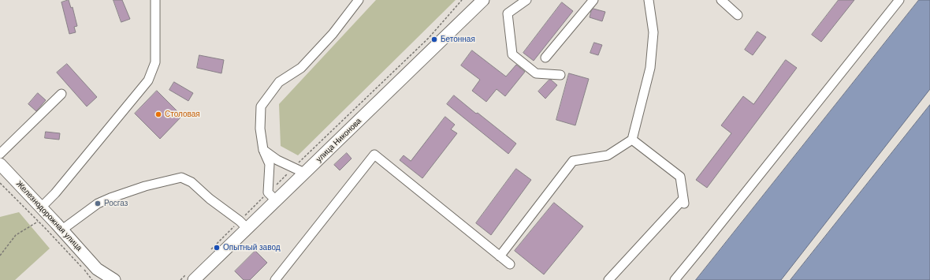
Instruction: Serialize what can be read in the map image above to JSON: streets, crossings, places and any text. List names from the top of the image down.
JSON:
{
  "streets": {
    "main road": ["улица Никонова", "Железнодорожная улица"]
  },
  "places": [
    "Бетонная",
    "Столовая",
    "Росгаз",
    "Опытный завод"
  ]
}
